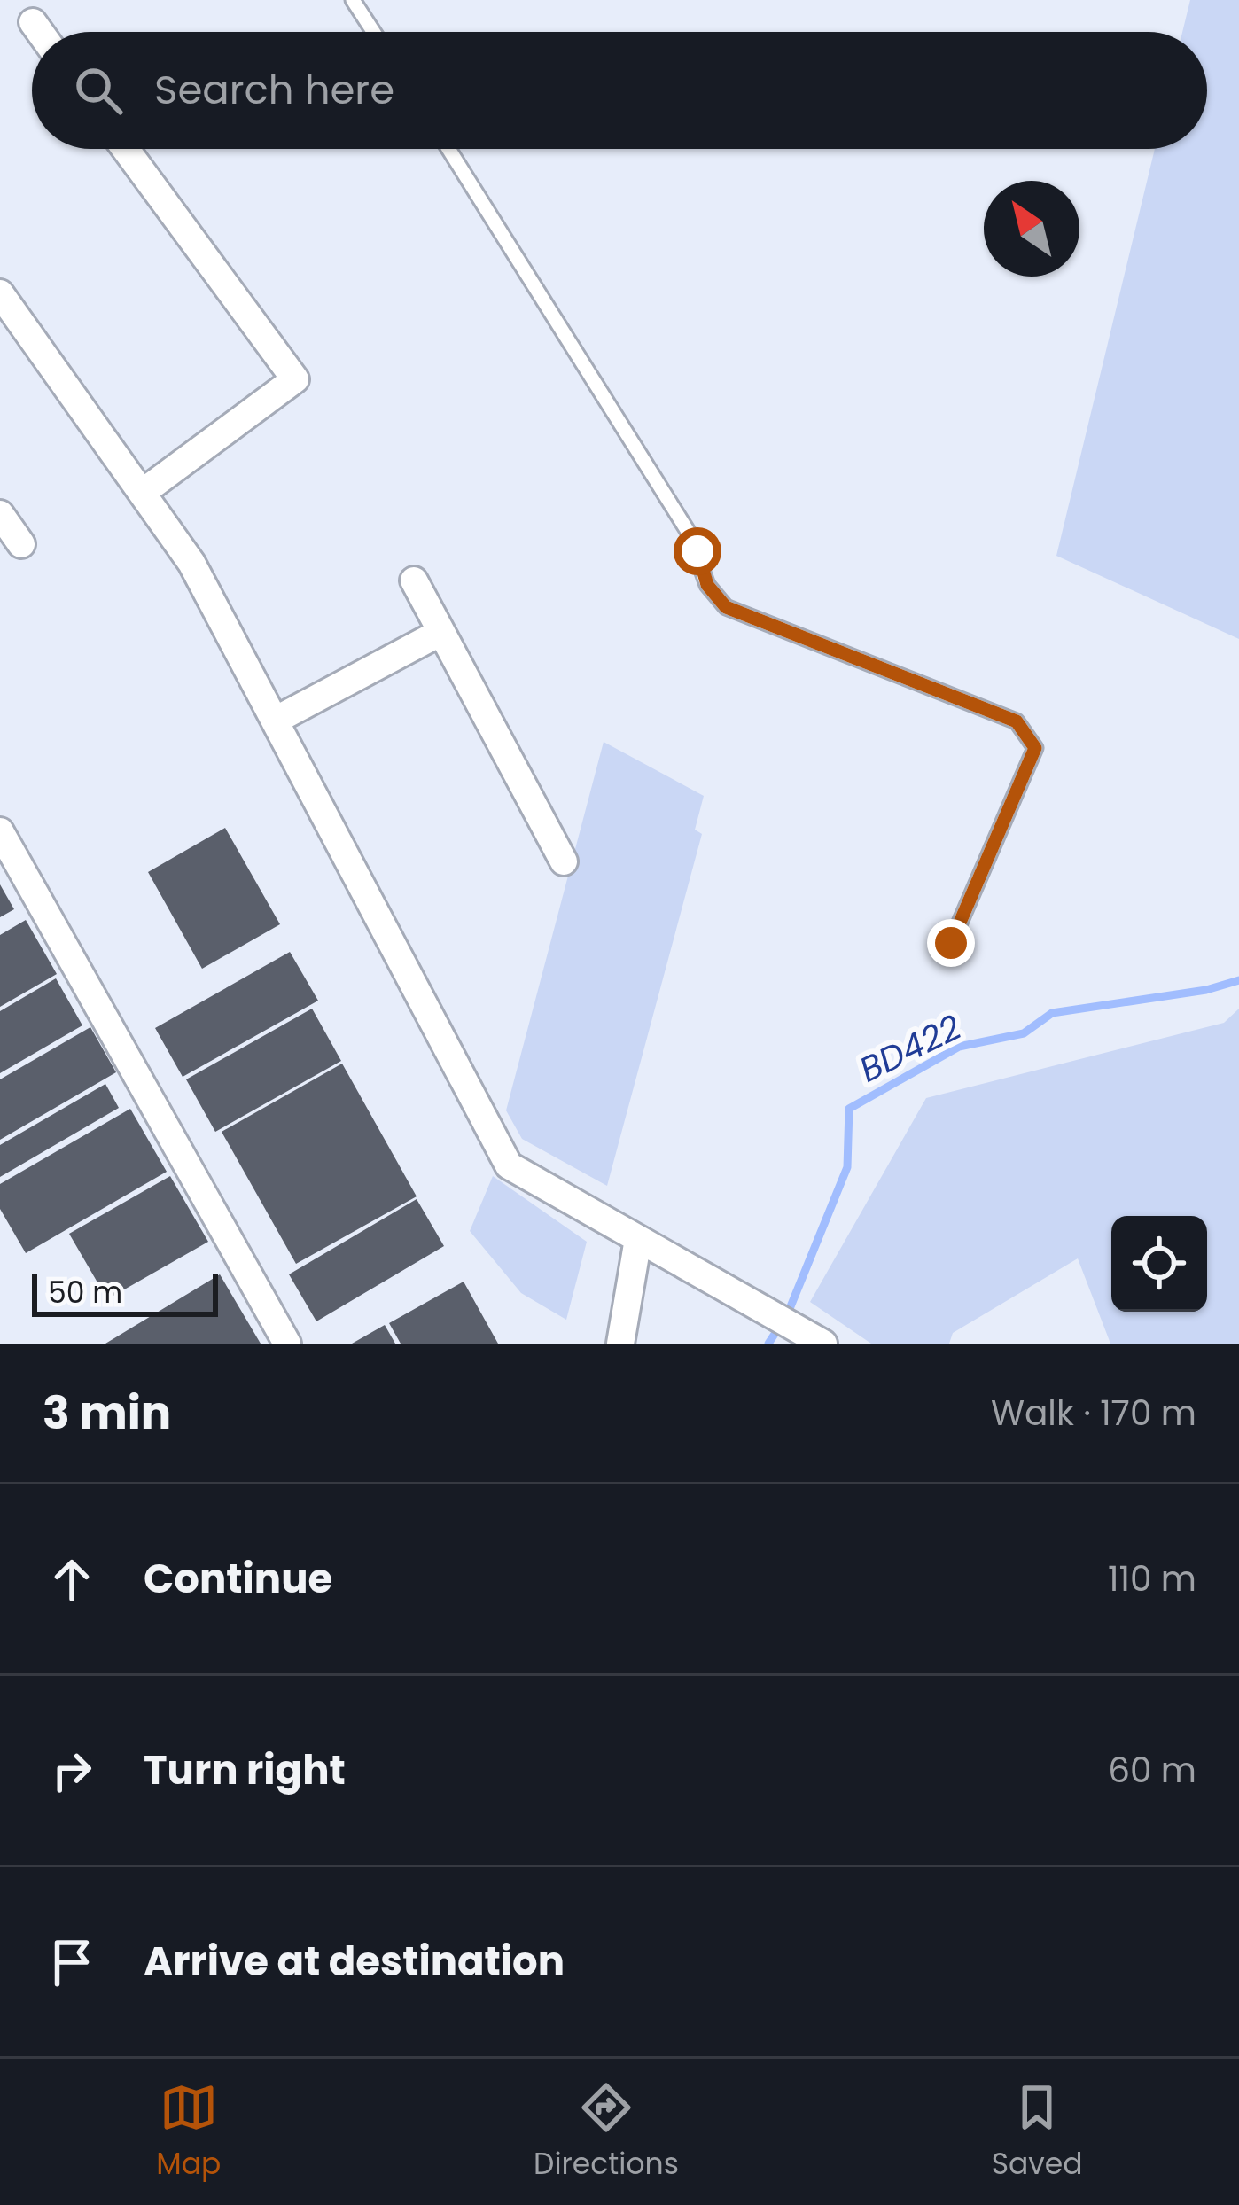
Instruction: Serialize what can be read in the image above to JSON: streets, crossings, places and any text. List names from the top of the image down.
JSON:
{
  "water": ["BD422"],
  "scale_bar": "50 m",
  "north": "top left",
  "page": {
    "search": "Search here",
    "scale": "50 m",
    "heading": ["3 min", "Walk · 170 m"],
    "list": [
      ["Continue", "110 m"],
      ["Turn right", "60 m"],
      "Arrive at destination"
    ],
    "nav": ["Map", "Directions", "Saved"]
  }
}
